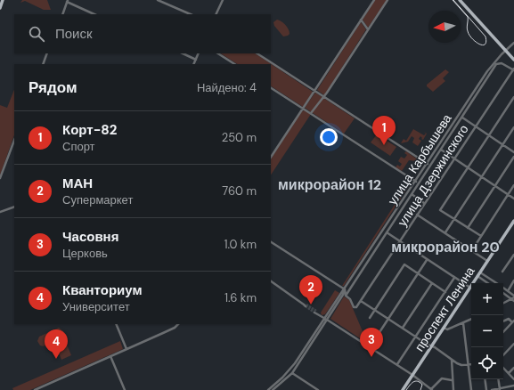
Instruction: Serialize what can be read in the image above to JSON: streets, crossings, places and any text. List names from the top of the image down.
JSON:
{
  "streets": {
    "main road": ["проспект Ленина"],
    "street": ["улица Карбышева", "улица Дзержинского"]
  },
  "districts": ["микрорайон 12", "микрорайон 20"],
  "north": "left",
  "page": {
    "search": "Поиск",
    "heading": ["Рядом", "Найдено: 4"],
    "list": [
      {
        "mark": "1",
        "name": "Корт-82",
        "note": "Спорт",
        "value": "250 m"
      },
      {
        "mark": "2",
        "name": "МАН",
        "note": "Супермаркет",
        "value": "760 m"
      },
      {
        "mark": "3",
        "name": "Часовня",
        "note": "Церковь",
        "value": "1.0 km"
      },
      {
        "mark": "4",
        "name": "Кванториум",
        "note": "Университет",
        "value": "1.6 km"
      }
    ],
    "pins": [
      "1",
      "2",
      "3",
      "4"
    ],
    "map_buttons": ["+", "−"]
  }
}
